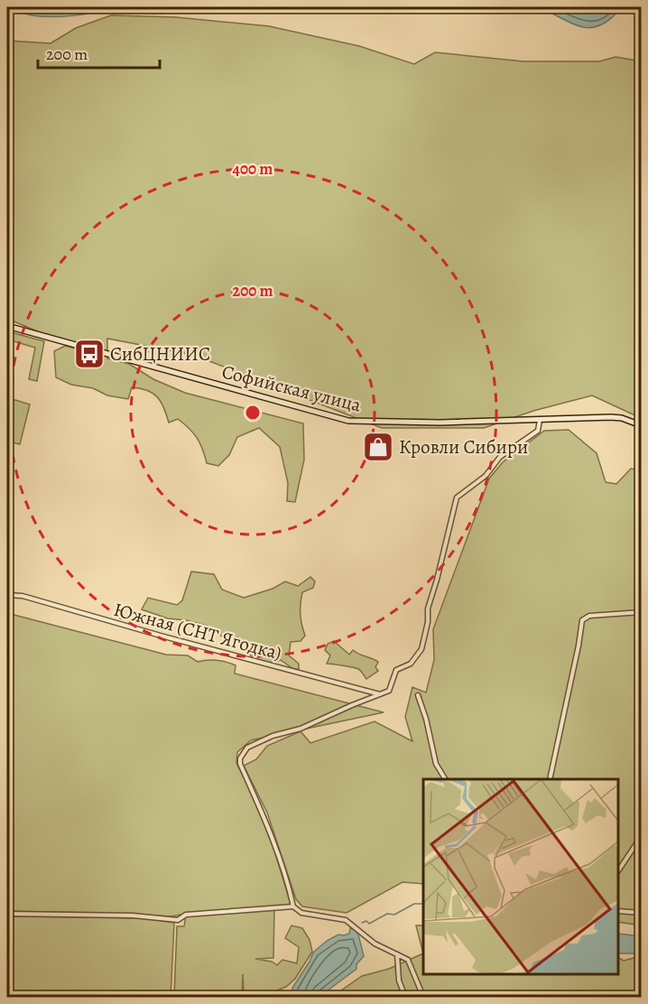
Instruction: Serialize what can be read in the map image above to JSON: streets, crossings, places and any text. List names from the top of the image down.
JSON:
{
  "streets": {
    "main road": ["Софийская улица"],
    "street": ["Южная (СНТ Ягодка)"]
  },
  "places": {
    "bus stop": ["СибЦНИИС"],
    "shop": ["Кровли Сибири"]
  },
  "scale_bar": "200 m",
  "rings": ["400 m", "200 m"]
}
